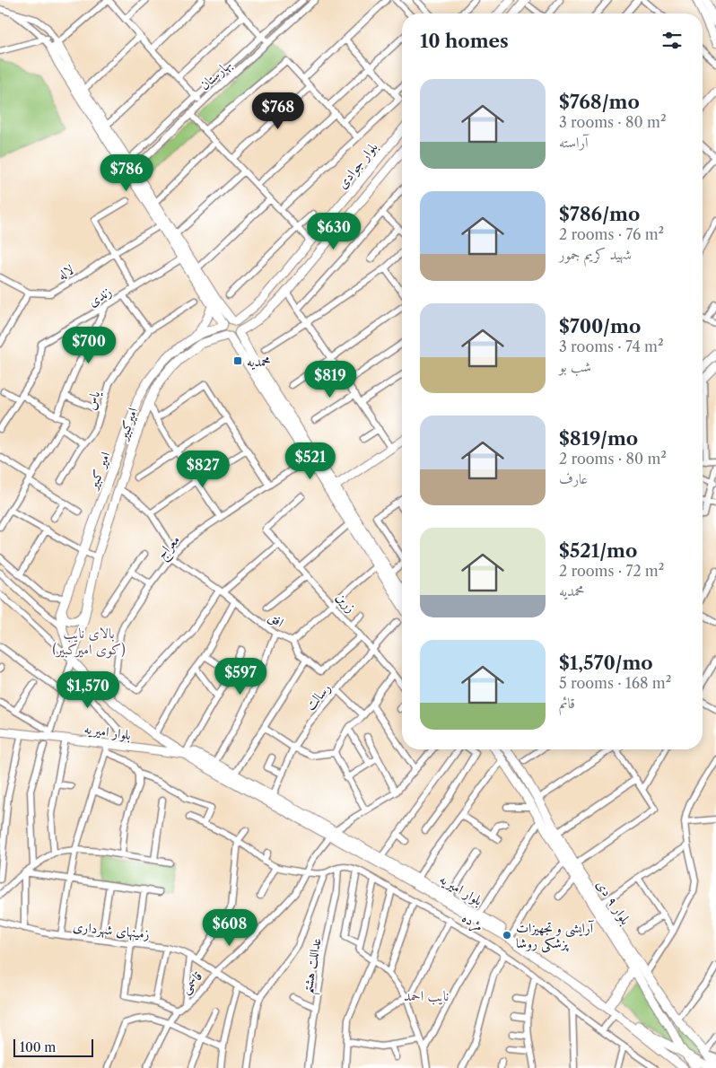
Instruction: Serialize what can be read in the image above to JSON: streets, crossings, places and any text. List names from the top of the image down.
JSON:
{
  "streets": {
    "street": [
      "بهارستان",
      "بلوار جوادی",
      "لاله",
      "زندی",
      "یاس",
      "امیرکبیر",
      "امیر کبیر",
      "معراج",
      "زرین",
      "افق",
      "رسالت",
      "بلوار امیریه",
      "بلوار ۹ دی",
      "مژده",
      "زمینهای شهرداری",
      "عداللت هشتم",
      "قاسمی"
    ]
  },
  "crossings": [
    ["بلوار جوادی", "امیرکبیر"],
    ["بلوار جوادی", "امیر کبیر"],
    ["امیرکبیر", "امیر کبیر"],
    ["معراج", "افق"],
    ["زرین", "رسالت"],
    ["رسالت", "بلوار امیریه"],
    ["بلوار امیریه", "بلوار ۹ دی"],
    ["بلوار امیریه", "قاسمی"],
    ["مژده", "عداللت هشتم"],
    ["مژده", "قاسمی"],
    ["زمینهای شهرداری", "قاسمی"]
  ],
  "districts": ["بالای نایب (کوی امیرکبیر)", "نایب احمد"],
  "places": {
    "transit": ["محمدیه"],
    "other": ["آرایشی و تجهیزات پزشکی روشا"]
  },
  "scale_bar": "100 m",
  "page": {
    "heading": "10 homes",
    "list": [
      {
        "name": "$768/mo",
        "note": "3 rooms · 80 m² · آراسته"
      },
      {
        "name": "$786/mo",
        "note": "2 rooms · 76 m² · شهید کریم جمور"
      },
      {
        "name": "$700/mo",
        "note": "3 rooms · 74 m² · شب بو"
      },
      {
        "name": "$819/mo",
        "note": "2 rooms · 80 m² · عارف"
      },
      {
        "name": "$521/mo",
        "note": "2 rooms · 72 m² · محمدیه"
      },
      {
        "name": "$1,570/mo",
        "note": "5 rooms · 168 m² · قائم"
      }
    ],
    "price": [
      "$768",
      "$786",
      "$630",
      "$700",
      "$819",
      "$521",
      "$827",
      "$597",
      "$1,570",
      "$608"
    ],
    "scale": "100 m"
  }
}
